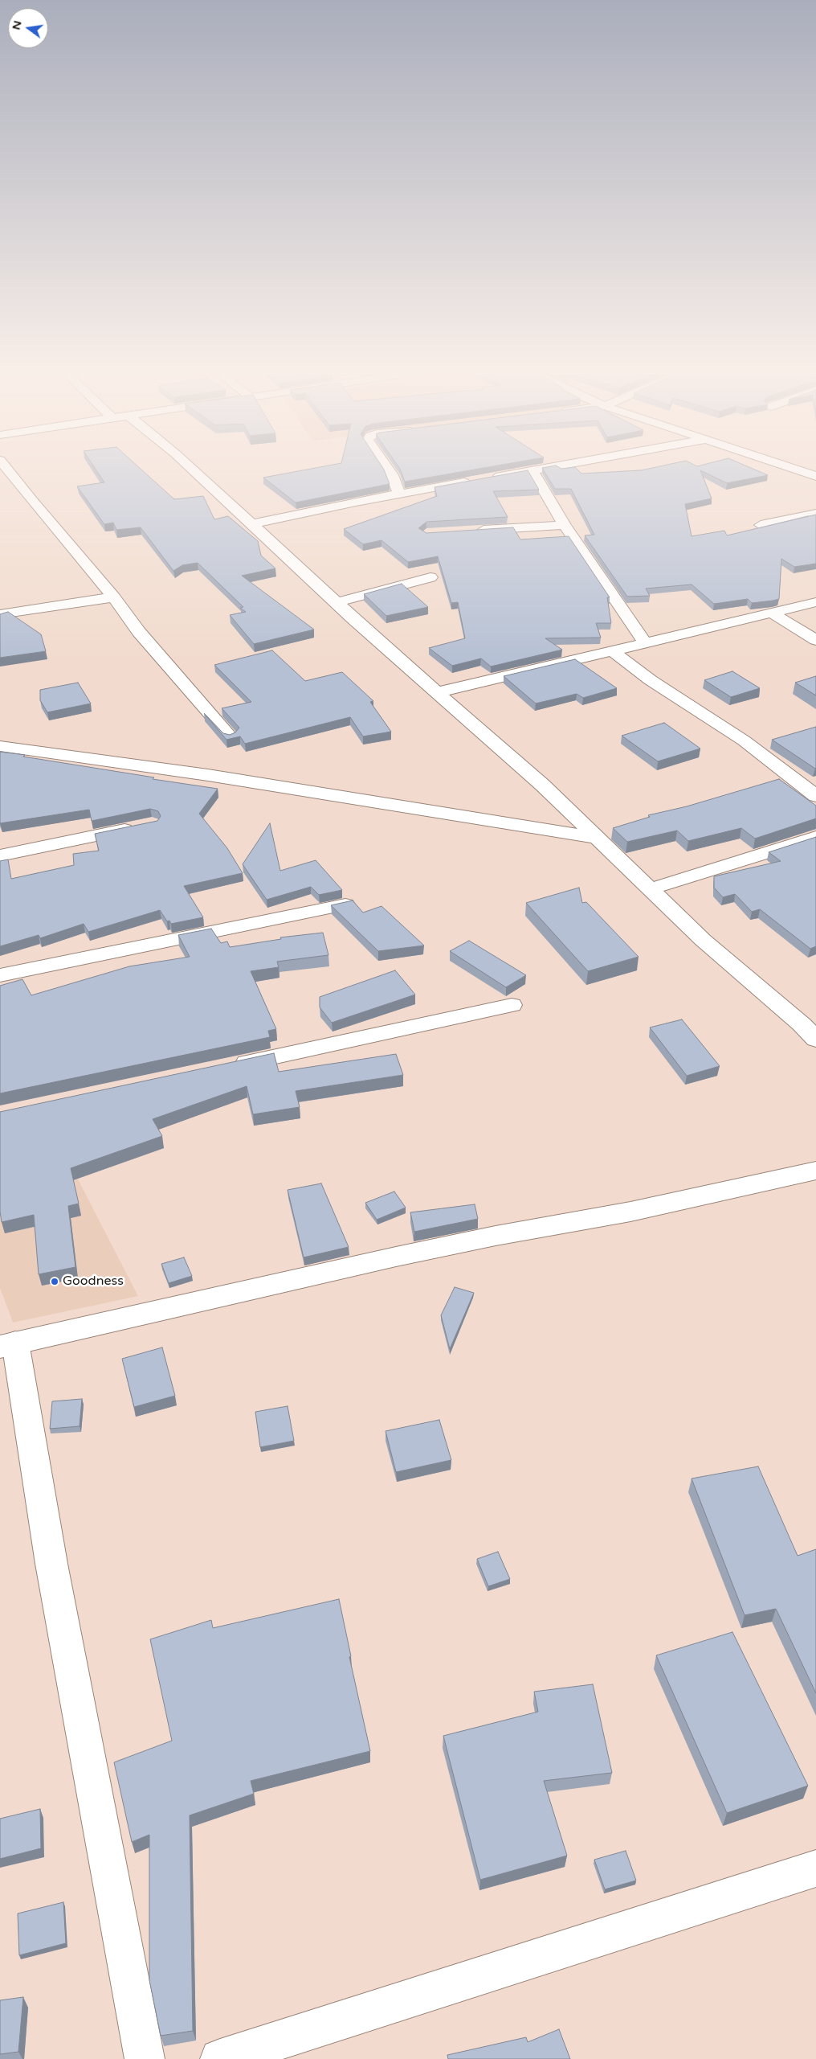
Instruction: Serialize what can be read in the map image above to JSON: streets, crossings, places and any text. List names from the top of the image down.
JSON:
{
  "places": ["Goodness"],
  "north": "left"
}
